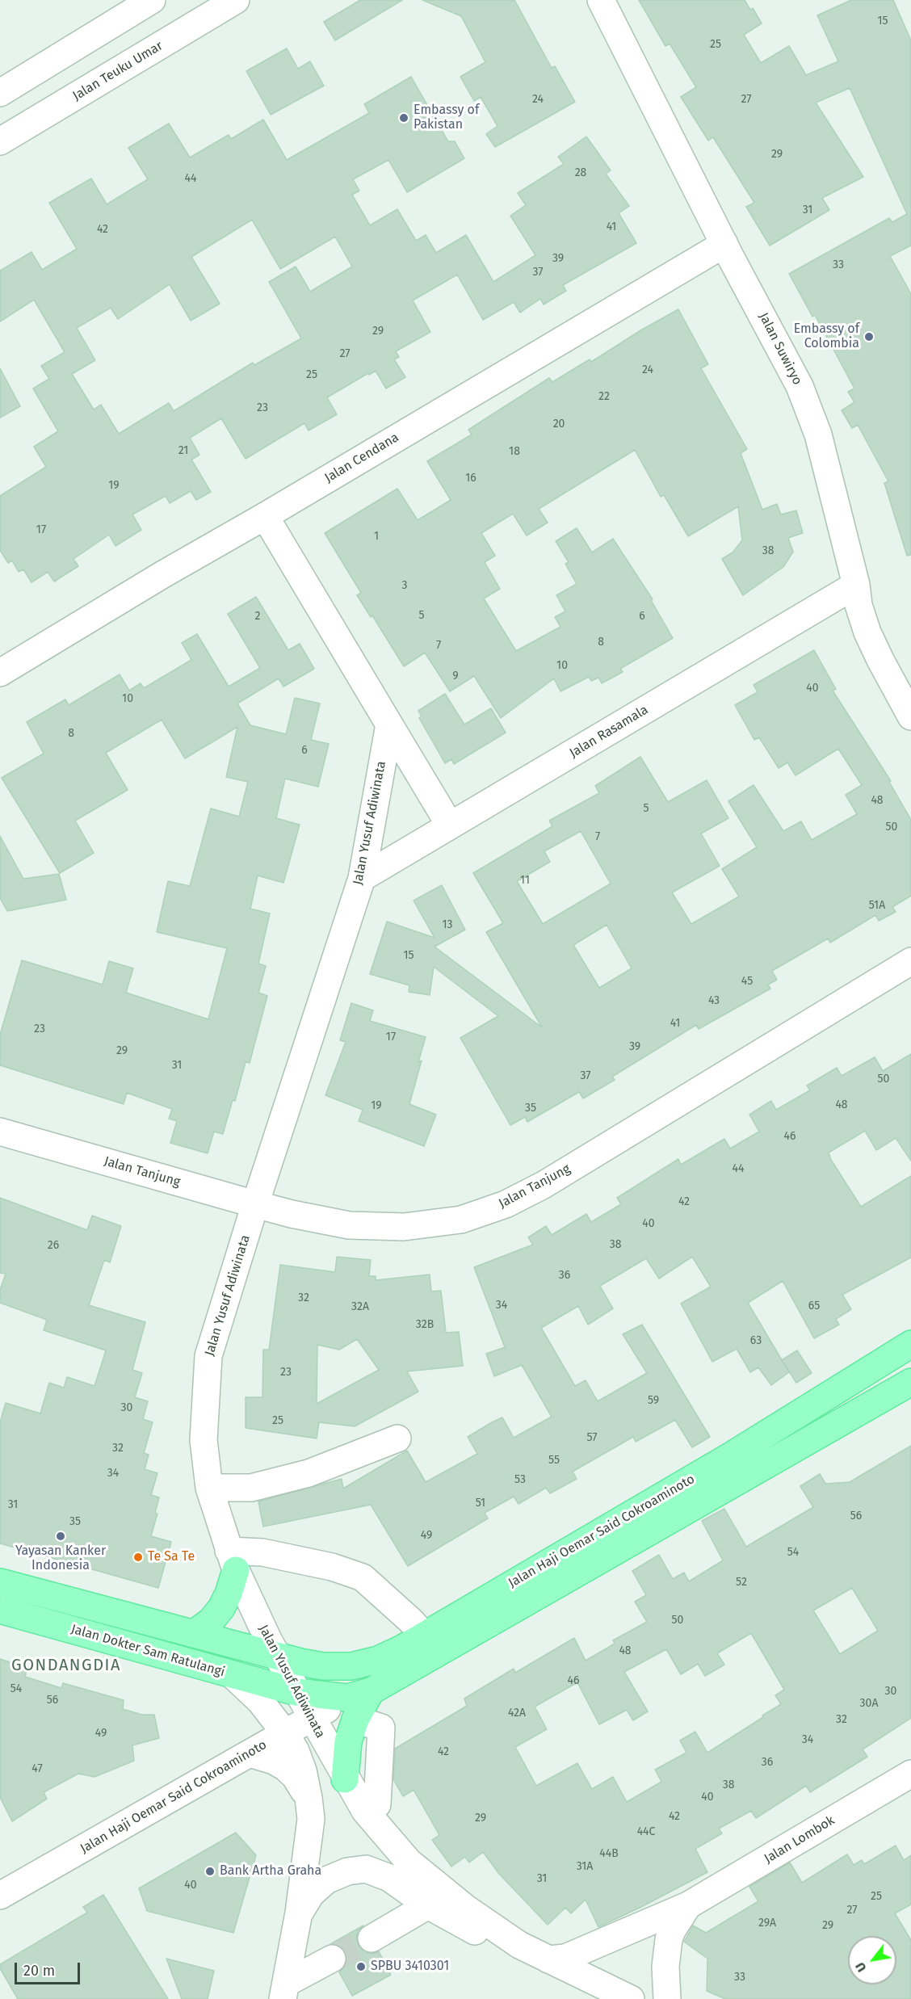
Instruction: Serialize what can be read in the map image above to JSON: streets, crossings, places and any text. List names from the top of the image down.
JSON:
{
  "streets": {
    "main road": ["Jalan Haji Oemar Said Cokroaminoto", "Jalan Dokter Sam Ratulangi"],
    "street": [
      "Jalan Teuku Umar",
      "Jalan Suwiryo",
      "Jalan Cendana",
      "Jalan Rasamala",
      "Jalan Yusuf Adiwinata",
      "Jalan Tanjung",
      "Jalan Lombok"
    ]
  },
  "crossings": [
    ["Jalan Suwiryo", "Jalan Cendana"],
    ["Jalan Suwiryo", "Jalan Rasamala"],
    ["Jalan Cendana", "Jalan Yusuf Adiwinata"],
    ["Jalan Rasamala", "Jalan Yusuf Adiwinata"],
    ["Jalan Yusuf Adiwinata", "Jalan Tanjung"],
    ["Jalan Yusuf Adiwinata", "Jalan Haji Oemar Said Cokroaminoto"],
    ["Jalan Yusuf Adiwinata", "Jalan Dokter Sam Ratulangi"],
    ["Jalan Yusuf Adiwinata", "Jalan Lombok"],
    ["Jalan Haji Oemar Said Cokroaminoto", "Jalan Dokter Sam Ratulangi"]
  ],
  "districts": ["GONDANGDIA"],
  "places": [
    "Embassy of Pakistan",
    "Embassy of Colombia",
    "Yayasan Kanker Indonesia",
    "Te Sa Te",
    "Bank Artha Graha",
    "SPBU 3410301"
  ],
  "house_numbers": [
    "15",
    "25",
    "24",
    "27",
    "29",
    "28",
    "44",
    "31",
    "41",
    "42",
    "39",
    "33",
    "37",
    "29",
    "27",
    "24",
    "25",
    "22",
    "23",
    "20",
    "21",
    "18",
    "16",
    "19",
    "17",
    "1",
    "38",
    "3",
    "5",
    "2",
    "6",
    "8",
    "7",
    "10",
    "9",
    "40",
    "10",
    "8",
    "6",
    "48",
    "5",
    "50",
    "7",
    "11",
    "51A",
    "13",
    "15",
    "45",
    "43",
    "41",
    "23",
    "17",
    "39",
    "29",
    "31",
    "37",
    "50",
    "48",
    "19",
    "35",
    "46",
    "44",
    "42",
    "40",
    "38",
    "26",
    "36",
    "32",
    "34",
    "65",
    "32A",
    "32B",
    "63",
    "23",
    "59",
    "30",
    "25",
    "57",
    "32",
    "55",
    "34",
    "53",
    "51",
    "31",
    "56",
    "35",
    "49",
    "54",
    "52",
    "50",
    "48",
    "46",
    "54",
    "30",
    "56",
    "30A",
    "42A",
    "32",
    "49",
    "34",
    "42",
    "36",
    "47",
    "38",
    "40",
    "42",
    "29",
    "44C",
    "44B",
    "31A",
    "31",
    "40",
    "25",
    "27",
    "29A",
    "29",
    "33"
  ],
  "scale_bar": "20 m",
  "north": "bottom left"
}
